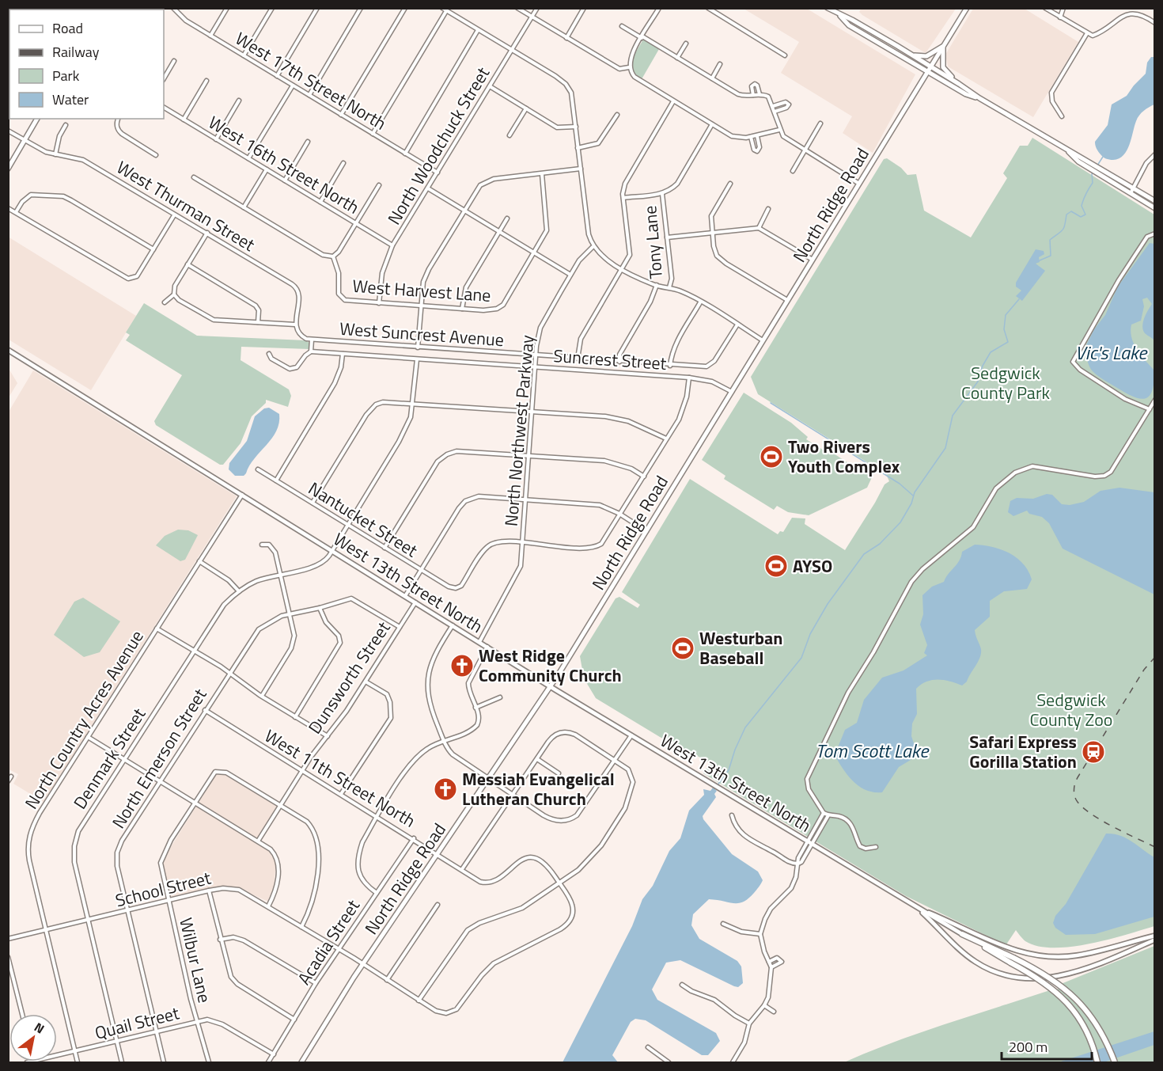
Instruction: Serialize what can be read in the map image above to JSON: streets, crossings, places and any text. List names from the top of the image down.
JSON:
{
  "streets": {
    "main road": ["North Ridge Road"],
    "street": [
      "West 17th Street North",
      "North Woodchuck Street",
      "West 16th Street North",
      "West Thurman Street",
      "Tony Lane",
      "West Harvest Lane",
      "West Suncrest Avenue",
      "Suncrest Street",
      "North Northwest Parkway",
      "Nantucket Street",
      "West 13th Street North",
      "Dunsworth Street",
      "North Country Acres Avenue",
      "Denmark Street",
      "North Emerson Street",
      "West 11th Street North",
      "School Street",
      "Acadia Street",
      "Wilbur Lane",
      "Quail Street"
    ]
  },
  "crossings": [
    ["West 17th Street North", "North Woodchuck Street"],
    ["North Woodchuck Street", "West 16th Street North"],
    ["North Woodchuck Street", "West Harvest Lane"],
    ["North Ridge Road", "Suncrest Street"],
    ["North Ridge Road", "West 13th Street North"],
    ["North Ridge Road", "West 11th Street North"],
    ["North Ridge Road", "School Street"],
    ["West Thurman Street", "West Suncrest Avenue"],
    ["Tony Lane", "West Suncrest Avenue"],
    ["West Suncrest Avenue", "Suncrest Street"],
    ["West Suncrest Avenue", "North Northwest Parkway"],
    ["Suncrest Street", "North Northwest Parkway"],
    ["Suncrest Street", "Denmark Street"],
    ["North Northwest Parkway", "Nantucket Street"],
    ["North Northwest Parkway", "West 13th Street North"],
    ["Nantucket Street", "Denmark Street"],
    ["West 13th Street North", "Dunsworth Street"],
    ["West 13th Street North", "North Country Acres Avenue"],
    ["West 13th Street North", "Denmark Street"],
    ["Dunsworth Street", "North Emerson Street"],
    ["Dunsworth Street", "West 11th Street North"],
    ["Dunsworth Street", "Wilbur Lane"],
    ["North Country Acres Avenue", "School Street"],
    ["North Country Acres Avenue", "Quail Street"],
    ["Denmark Street", "School Street"],
    ["Denmark Street", "Quail Street"],
    ["North Emerson Street", "West 11th Street North"],
    ["North Emerson Street", "School Street"],
    ["North Emerson Street", "Quail Street"],
    ["West 11th Street North", "Acadia Street"],
    ["School Street", "Acadia Street"],
    ["School Street", "Wilbur Lane"],
    ["Acadia Street", "Quail Street"],
    ["Wilbur Lane", "Quail Street"]
  ],
  "water": ["Vic's Lake", "Tom Scott Lake"],
  "parks": ["Sedgwick County Park", "Sedgwick County Zoo"],
  "places": {
    "sports": ["Two Rivers Youth Complex", "AYSO", "Westurban Baseball"],
    "church": ["West Ridge Community Church", "Messiah Evangelical Lutheran Church"],
    "station": ["Safari Express Gorilla Station"]
  },
  "legend": [
    "Road",
    "Railway",
    "Park",
    "Water"
  ],
  "scale_bar": "200 m",
  "north": "top right"
}
